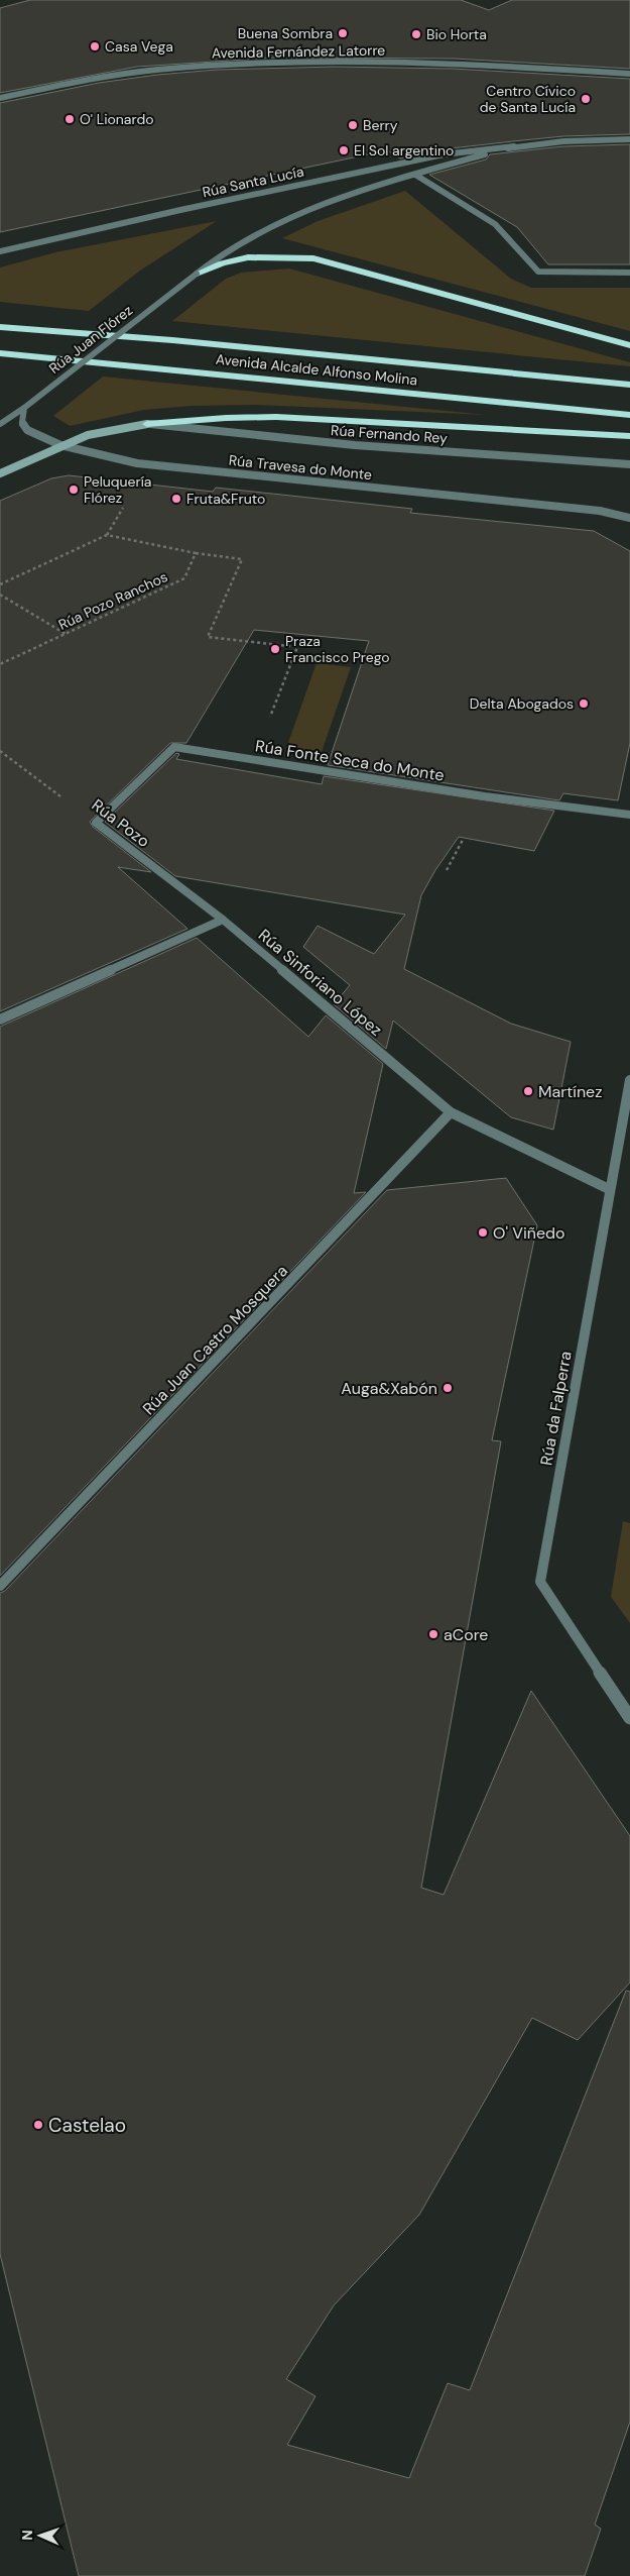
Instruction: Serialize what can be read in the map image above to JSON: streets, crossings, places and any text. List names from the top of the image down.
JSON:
{
  "streets": {
    "highway": ["Avenida Alcalde Alfonso Molina"],
    "street": [
      "Avenida Fernández Latorre",
      "Rúa Santa Lucía",
      "Rúa Juan Flórez",
      "Rúa Fernando Rey",
      "Rúa Travesa do Monte",
      "Rúa Fonte Seca do Monte",
      "Rúa Pozo",
      "Rúa Sinforiano López",
      "Rúa Juan Castro Mosquera",
      "Rúa da Falperra"
    ],
    "path": ["Rúa Pozo Ranchos"]
  },
  "crossings": [
    ["Rúa Santa Lucía", "Rúa Juan Flórez"],
    ["Rúa Juan Flórez", "Rúa Travesa do Monte"],
    ["Rúa Fonte Seca do Monte", "Rúa Pozo"],
    ["Rúa Pozo", "Rúa Sinforiano López"],
    ["Rúa Sinforiano López", "Rúa Juan Castro Mosquera"],
    ["Rúa Sinforiano López", "Rúa da Falperra"]
  ],
  "places": [
    "Buena Sombra",
    "Bio Horta",
    "Casa Vega",
    "Centro Cívico de Santa Lucía",
    "O' Lionardo",
    "Berry",
    "El Sol argentino",
    "Peluquería Flórez",
    "Fruta&Fruto",
    "Praza Francisco Prego",
    "Delta Abogados",
    "Martínez",
    "O' Viñedo",
    "Auga&Xabón",
    "aCore",
    "Castelao"
  ],
  "north": "left"
}
